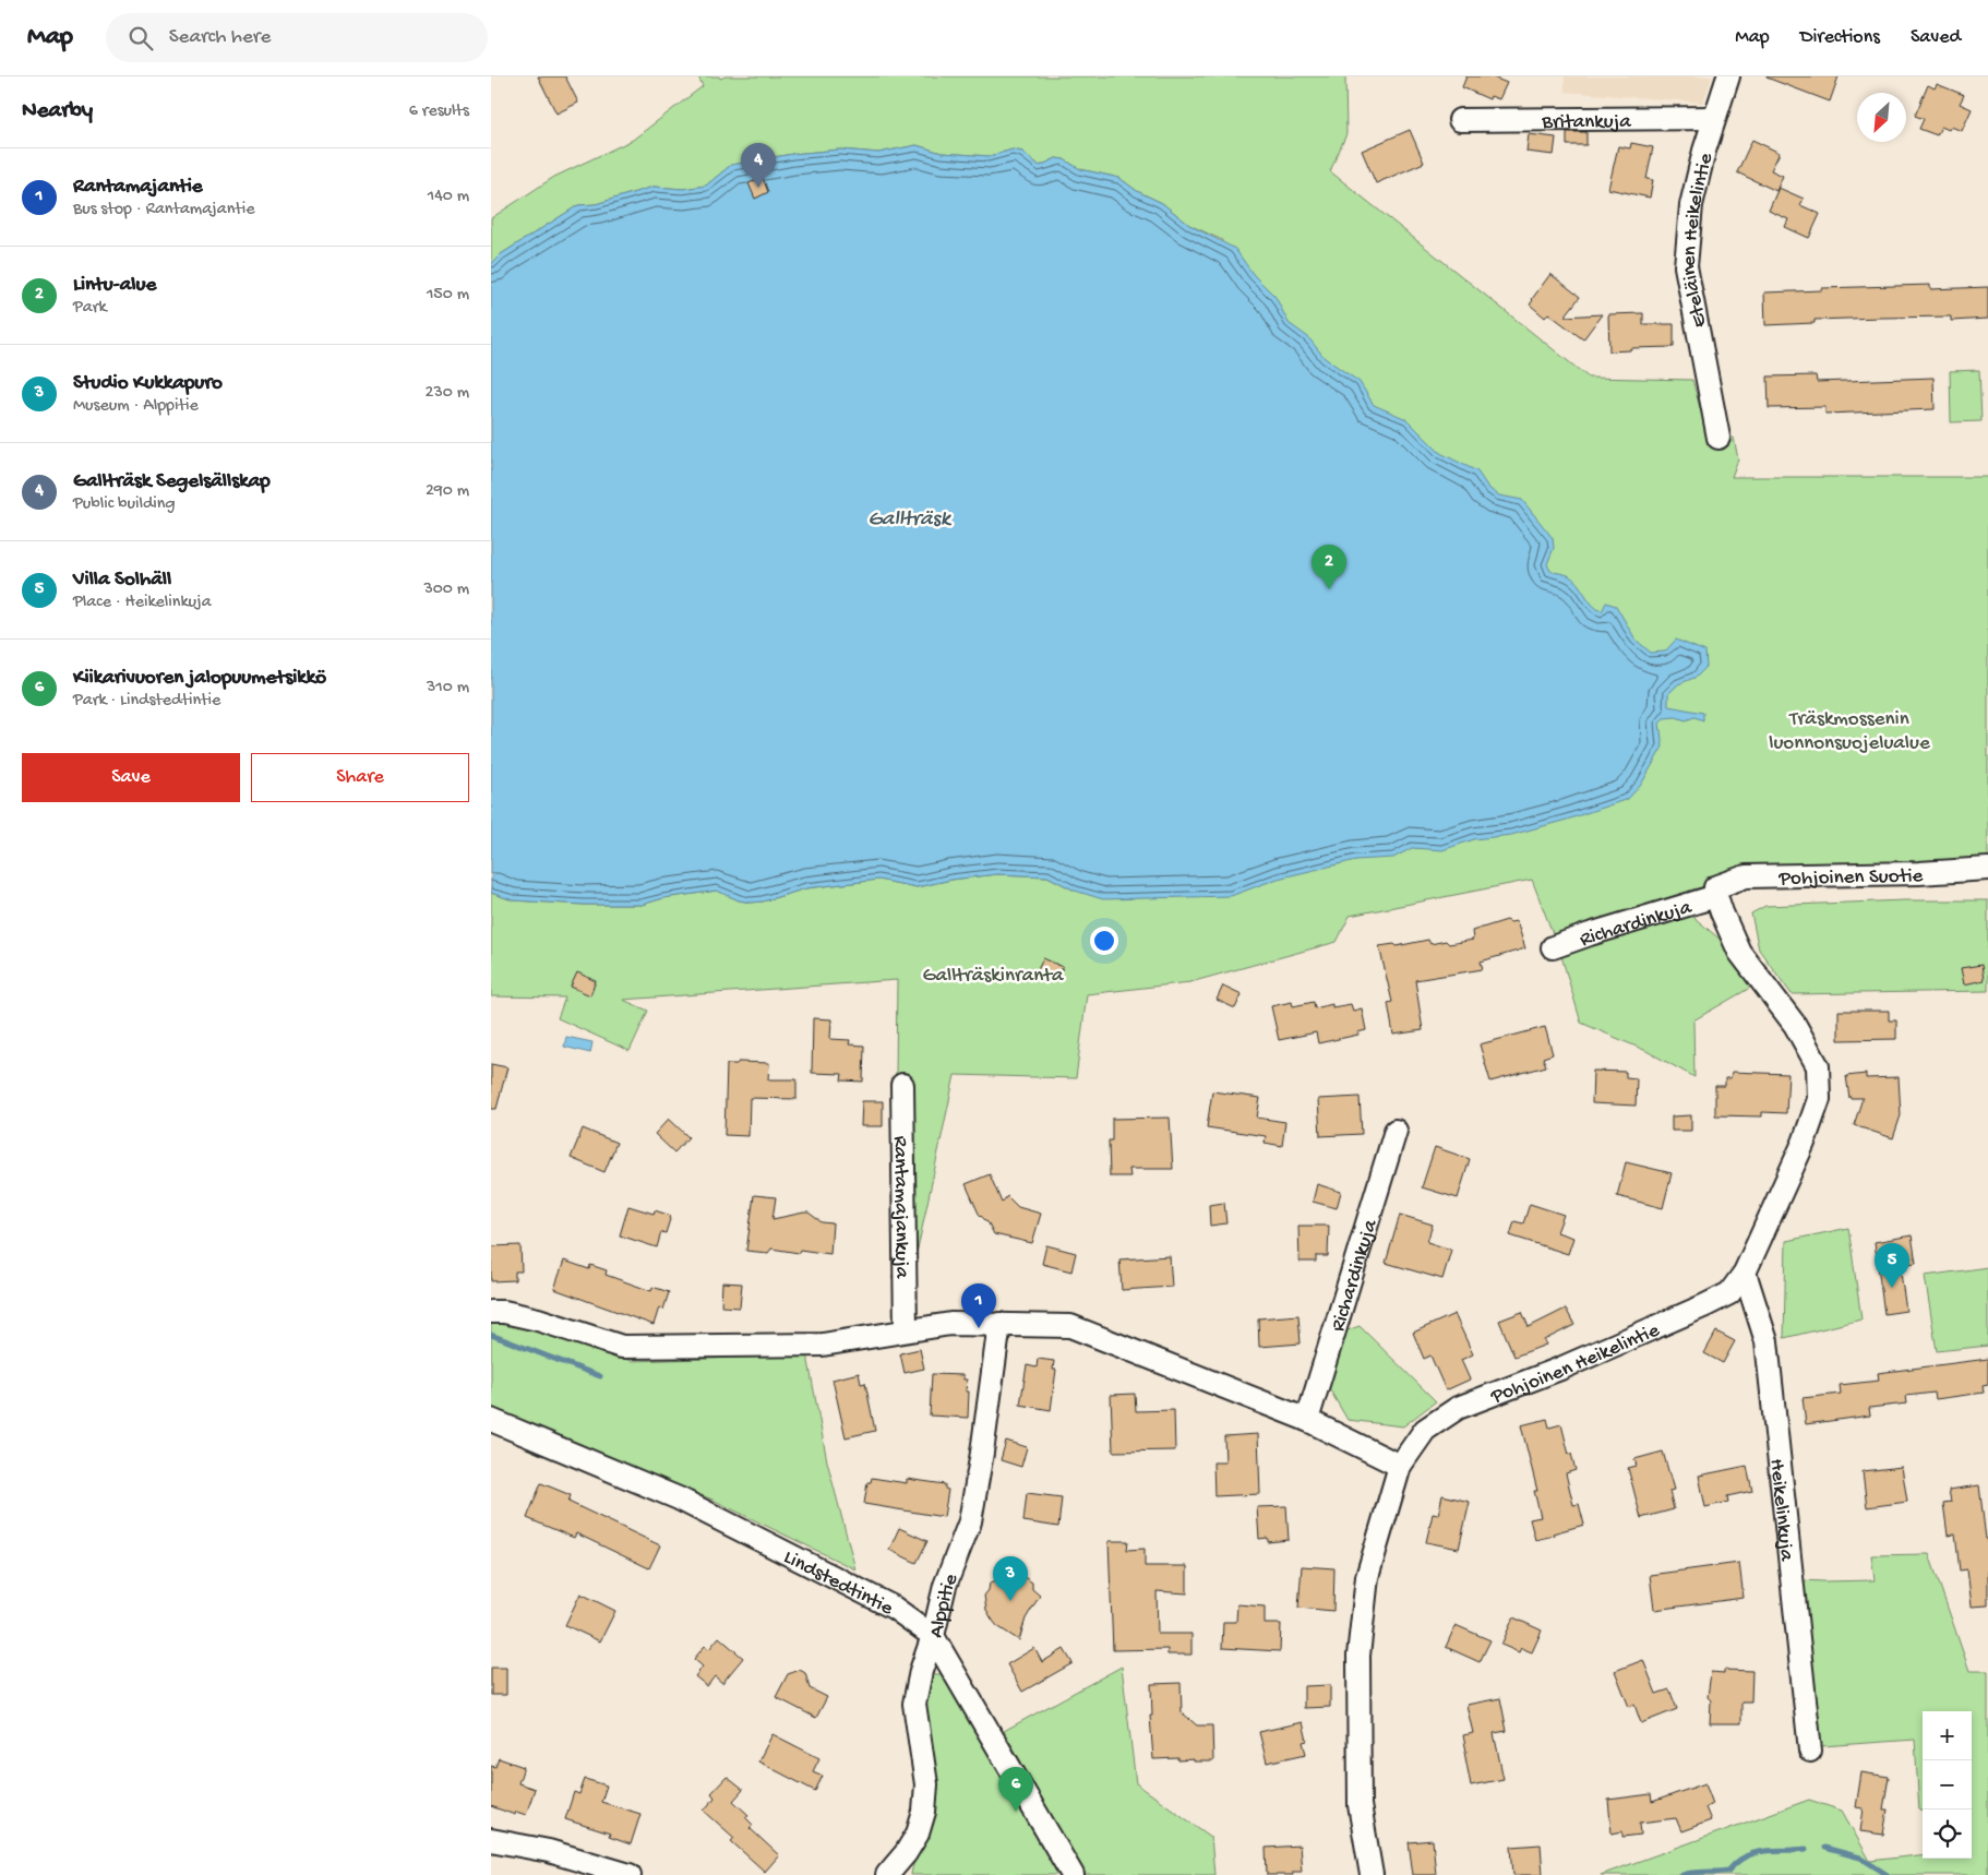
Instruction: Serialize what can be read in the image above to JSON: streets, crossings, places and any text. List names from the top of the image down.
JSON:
{
  "streets": {
    "street": [
      "Britankuja",
      "Eteläinen Heikelintie",
      "Pohjoinen Suotie",
      "Richardinkuja",
      "Rantamajankuja",
      "Pohjoinen Heikelintie",
      "Heikelinkuja",
      "Lindstedtintie",
      "Alppitie"
    ]
  },
  "crossings": [
    ["Britankuja", "Eteläinen Heikelintie"],
    ["Pohjoinen Suotie", "Richardinkuja"],
    ["Pohjoinen Suotie", "Pohjoinen Heikelintie"],
    ["Richardinkuja", "Pohjoinen Heikelintie"],
    ["Pohjoinen Heikelintie", "Heikelinkuja"],
    ["Lindstedtintie", "Alppitie"]
  ],
  "water": ["Gallträsk"],
  "parks": ["Träskmossenin luonnonsuojelualue", "Gallträskinranta"],
  "north": "bottom left",
  "page": {
    "header": "Map",
    "search": "Search here",
    "nav": ["Map", "Directions", "Saved"],
    "heading": ["Nearby", "6 results"],
    "pins": [
      "4",
      "2",
      "5",
      "1",
      "3",
      "6"
    ],
    "list": [
      {
        "mark": "1",
        "name": "Rantamajantie",
        "note": "Bus stop · Rantamajantie",
        "value": "140 m"
      },
      {
        "mark": "2",
        "name": "Lintu-alue",
        "note": "Park",
        "value": "150 m"
      },
      {
        "mark": "3",
        "name": "Studio Kukkapuro",
        "note": "Museum · Alppitie",
        "value": "230 m"
      },
      {
        "mark": "4",
        "name": "Gallträsk Segelsällskap",
        "note": "Public building",
        "value": "290 m"
      },
      {
        "mark": "5",
        "name": "Villa Solhäll",
        "note": "Place · Heikelinkuja",
        "value": "300 m"
      },
      {
        "mark": "6",
        "name": "Kiikarivuoren jalopuumetsikkö",
        "note": "Park · Lindstedtintie",
        "value": "310 m"
      }
    ],
    "buttons": ["Save", "Share"],
    "map_buttons": ["+", "−"]
  }
}
